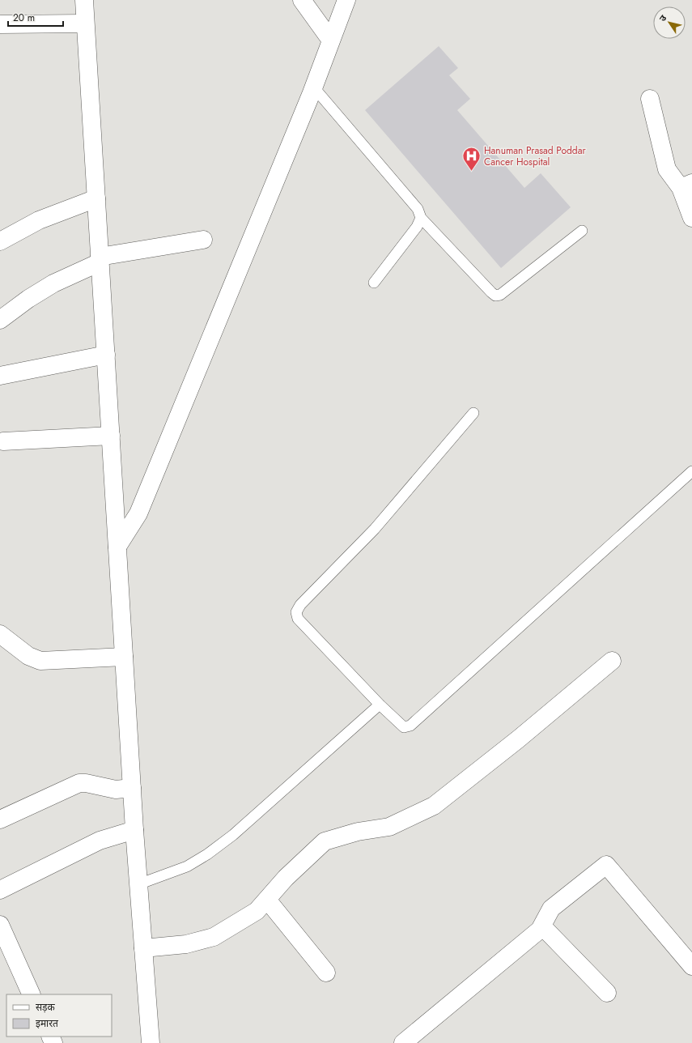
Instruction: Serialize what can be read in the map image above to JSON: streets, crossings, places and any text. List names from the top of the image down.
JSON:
{
  "places": {
    "hospital": ["Hanuman Prasad Poddar Cancer Hospital"]
  },
  "legend": ["सड़क", "इमारत"],
  "scale_bar": "20 m",
  "north": "top left"
}
